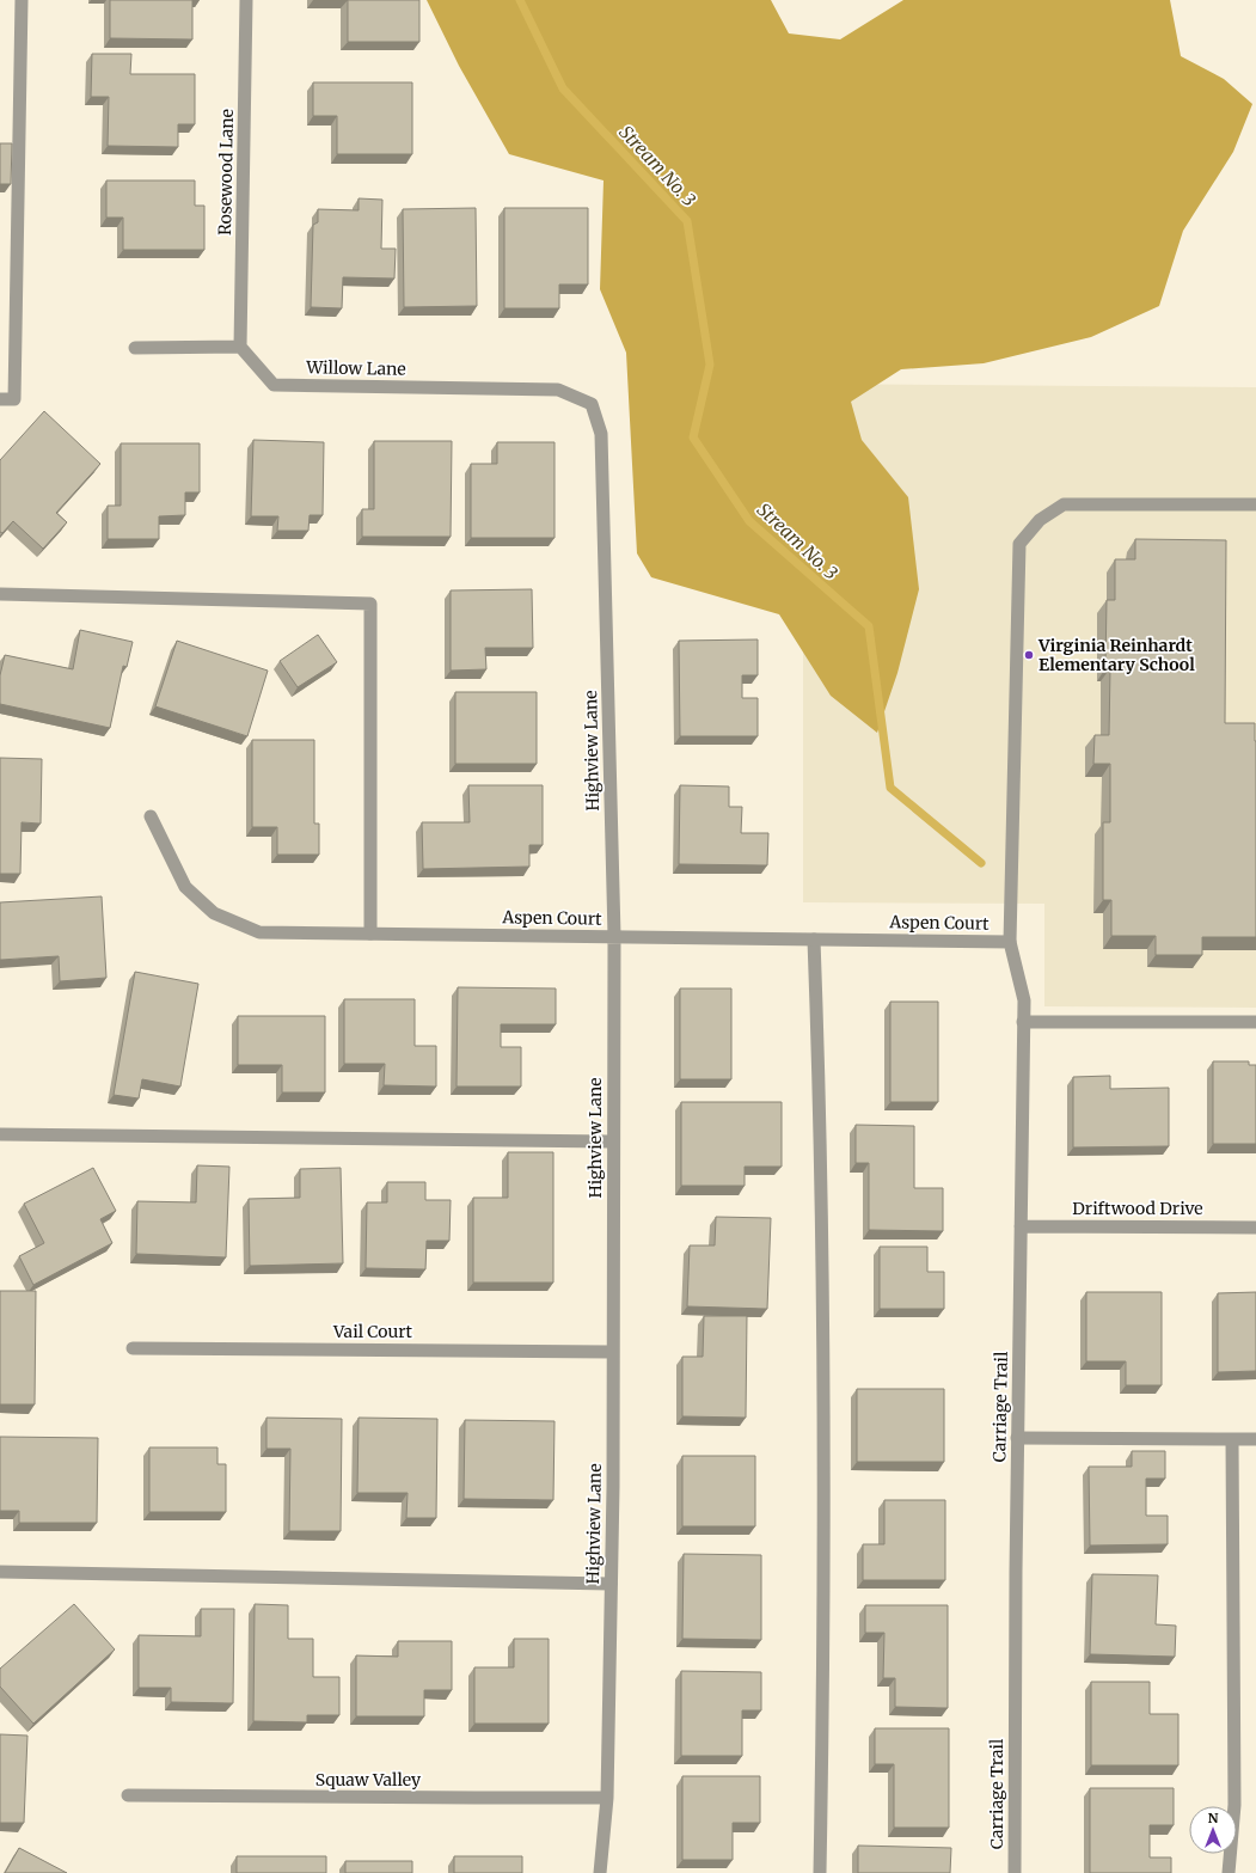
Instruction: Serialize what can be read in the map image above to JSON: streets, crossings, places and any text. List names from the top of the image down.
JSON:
{
  "streets": {
    "street": [
      "Rosewood Lane",
      "Willow Lane",
      "Highview Lane",
      "Aspen Court",
      "Driftwood Drive",
      "Vail Court",
      "Carriage Trail",
      "Squaw Valley"
    ]
  },
  "crossings": [
    ["Rosewood Lane", "Willow Lane"],
    ["Willow Lane", "Highview Lane"],
    ["Highview Lane", "Aspen Court"],
    ["Highview Lane", "Vail Court"],
    ["Highview Lane", "Squaw Valley"],
    ["Aspen Court", "Carriage Trail"],
    ["Driftwood Drive", "Carriage Trail"]
  ],
  "water": ["Stream No. 3"],
  "places": ["Virginia Reinhardt Elementary School"],
  "north": "top"
}
